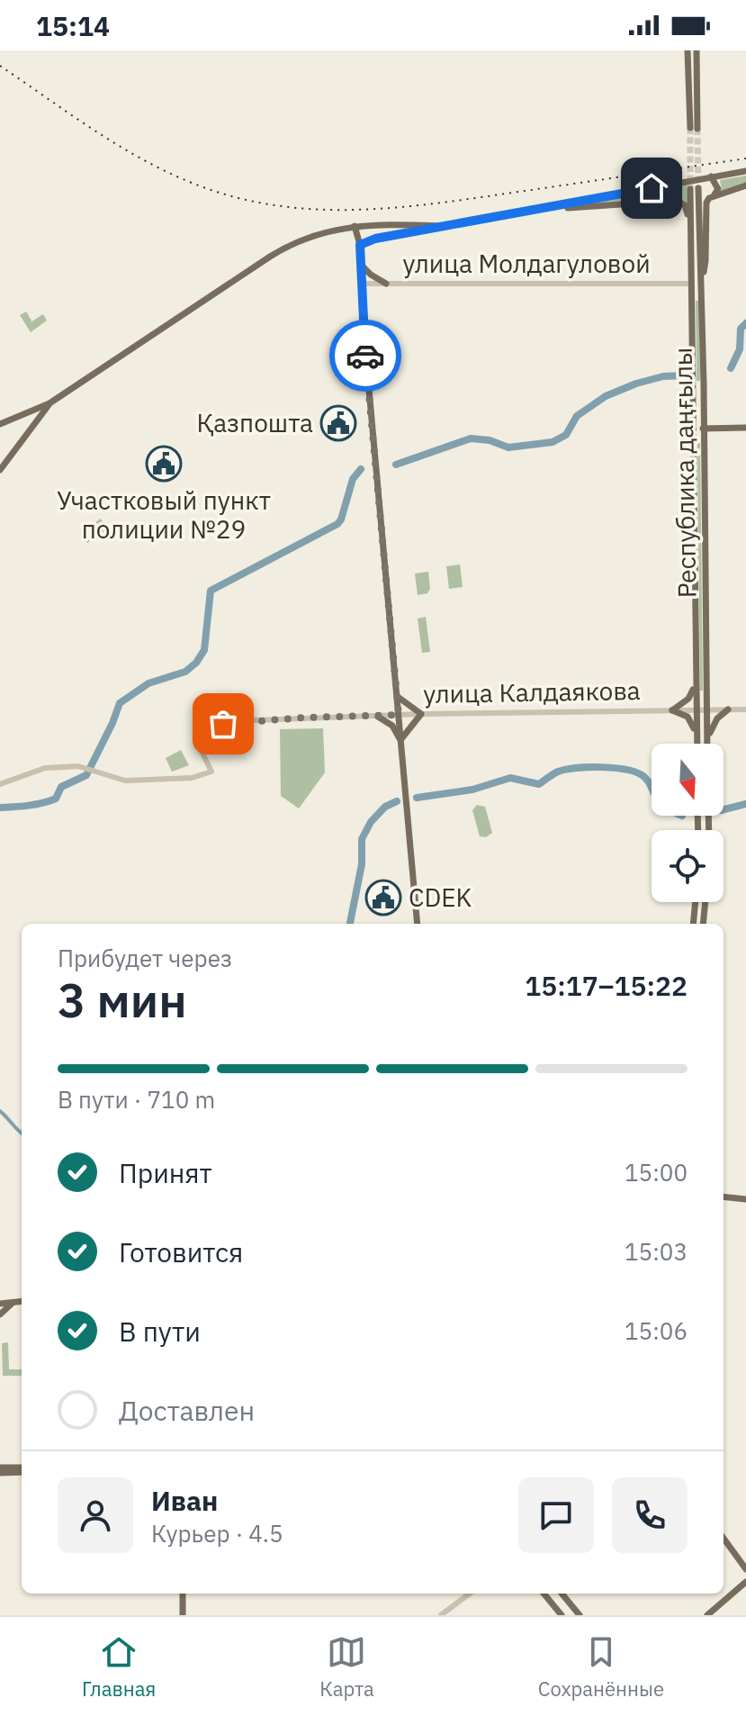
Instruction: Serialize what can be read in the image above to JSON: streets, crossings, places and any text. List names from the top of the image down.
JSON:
{
  "streets": {
    "main road": ["Республика даңғылы"],
    "street": ["улица Молдагуловой", "улица Калдаякова"]
  },
  "crossings": [
    ["улица Молдагуловой", "Республика даңғылы"],
    ["Республика даңғылы", "улица Калдаякова"]
  ],
  "places": {
    "public building": ["Қазпошта", "Участковый пункт полиции №29", "CDEK"]
  },
  "north": "bottom",
  "page": {
    "status": "15:14",
    "heading": ["3 мин", "Прибудет через", "15:17–15:22"],
    "panel": ["Иван", "Курьер · 4.5"],
    "bar": "В пути · 710 m",
    "list": [
      ["Принят", "15:00"],
      ["Готовится", "15:03"],
      ["В пути", "15:06"],
      "Доставлен"
    ],
    "tabs": ["Главная", "Карта", "Сохранённые"]
  }
}
